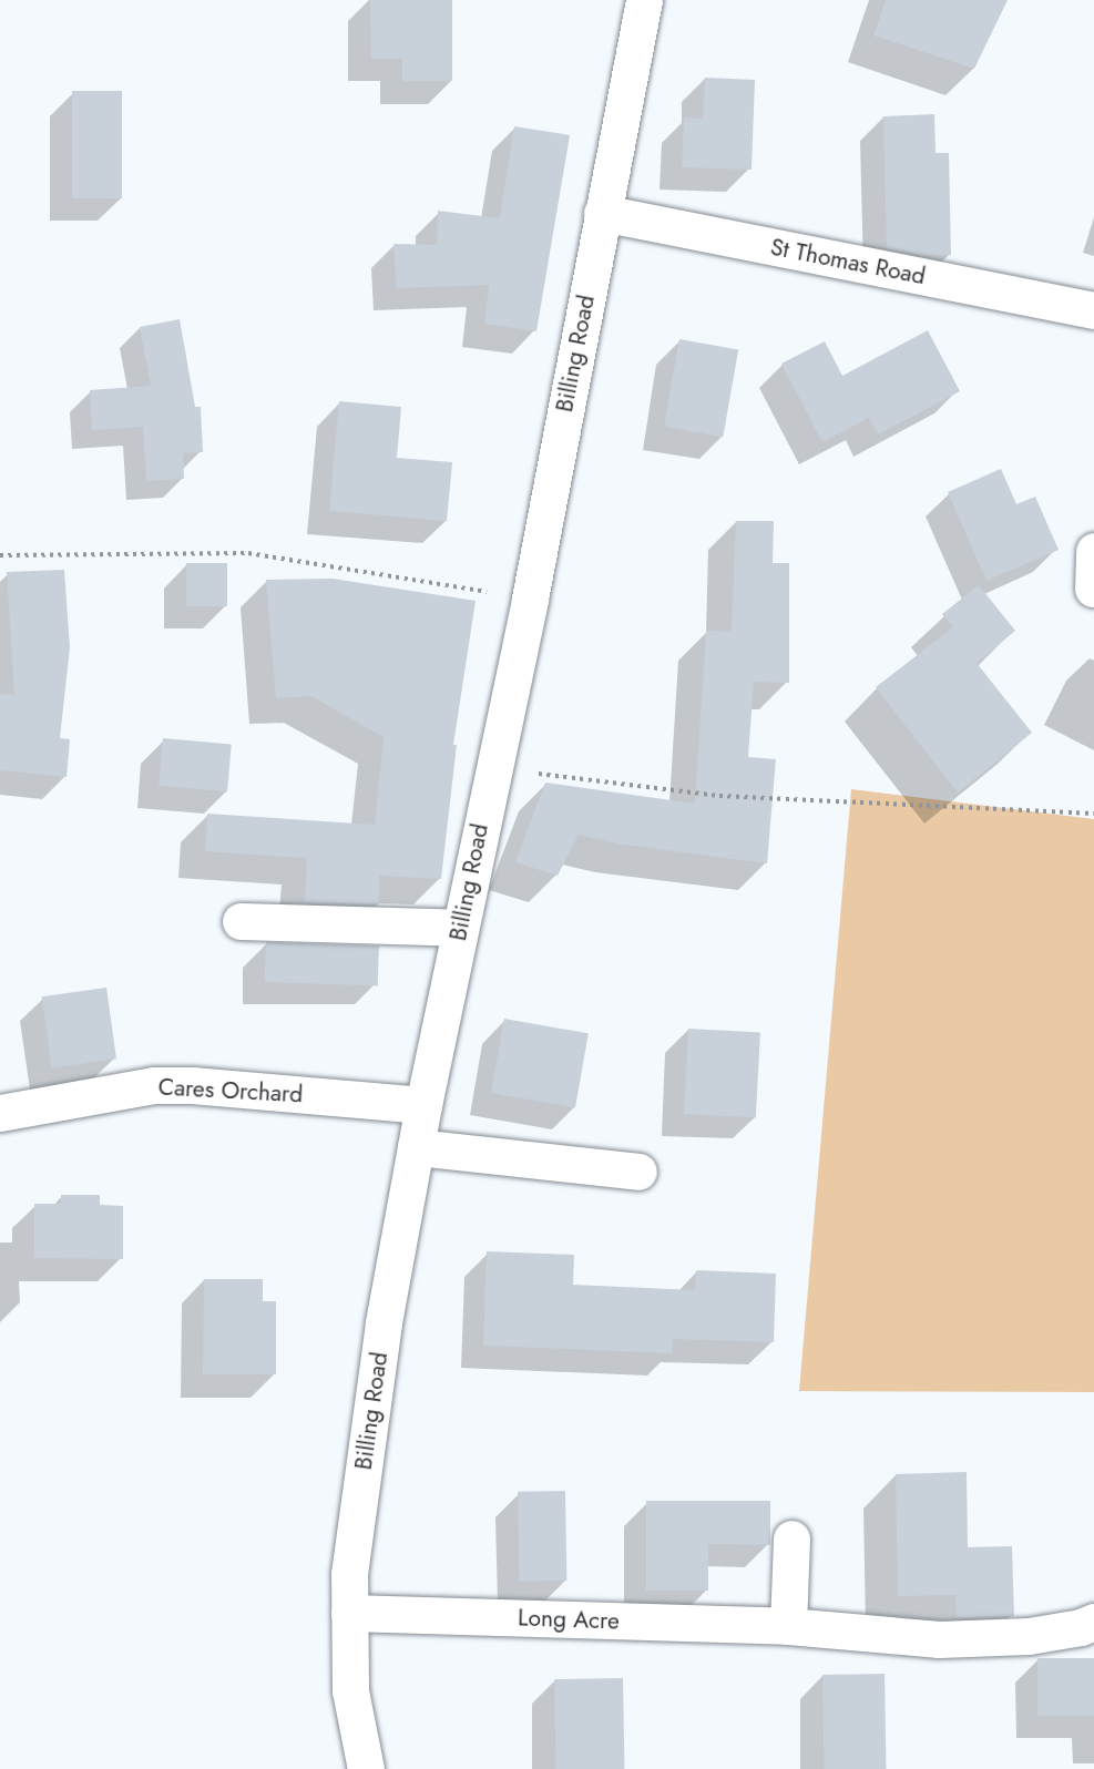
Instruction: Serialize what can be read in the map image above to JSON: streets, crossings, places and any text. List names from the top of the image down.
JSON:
{
  "streets": {
    "street": [
      "St Thomas Road",
      "Billing Road",
      "Cares Orchard",
      "Long Acre"
    ]
  },
  "crossings": [
    ["St Thomas Road", "Billing Road"],
    ["Billing Road", "Cares Orchard"],
    ["Billing Road", "Long Acre"]
  ]
}
